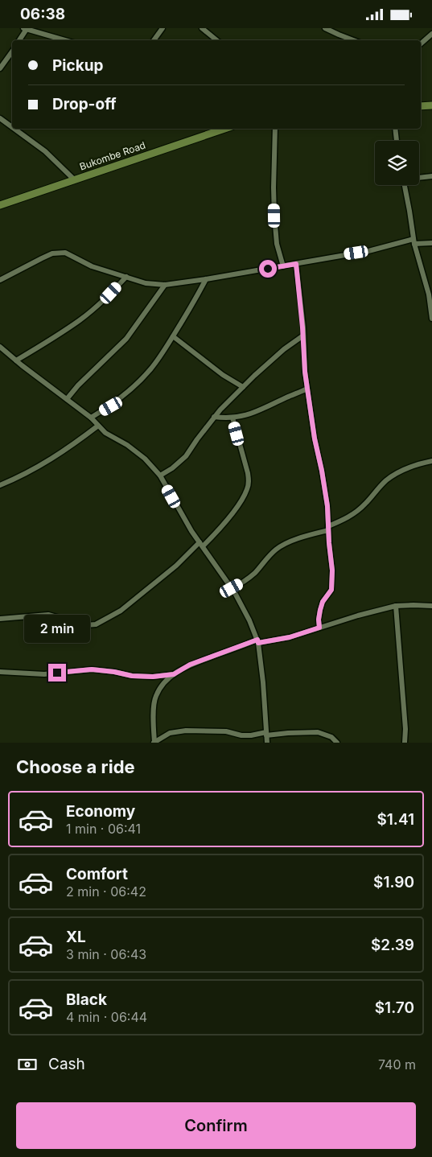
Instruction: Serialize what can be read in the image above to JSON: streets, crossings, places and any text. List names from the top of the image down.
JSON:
{
  "streets": {
    "main road": ["Bukombe Road"]
  },
  "page": {
    "status": "06:38",
    "banner": ["Pickup", "Drop-off"],
    "bubble": "2 min",
    "heading": "Choose a ride",
    "list": [
      {
        "name": "Economy",
        "note": "1 min · 06:41",
        "value": "$1.41"
      },
      {
        "name": "Comfort",
        "note": "2 min · 06:42",
        "value": "$1.90"
      },
      {
        "name": "XL",
        "note": "3 min · 06:43",
        "value": "$2.39"
      },
      {
        "name": "Black",
        "note": "4 min · 06:44",
        "value": "$1.70"
      }
    ],
    "pay": ["Cash", "740 m"],
    "buttons": "Confirm"
  }
}
